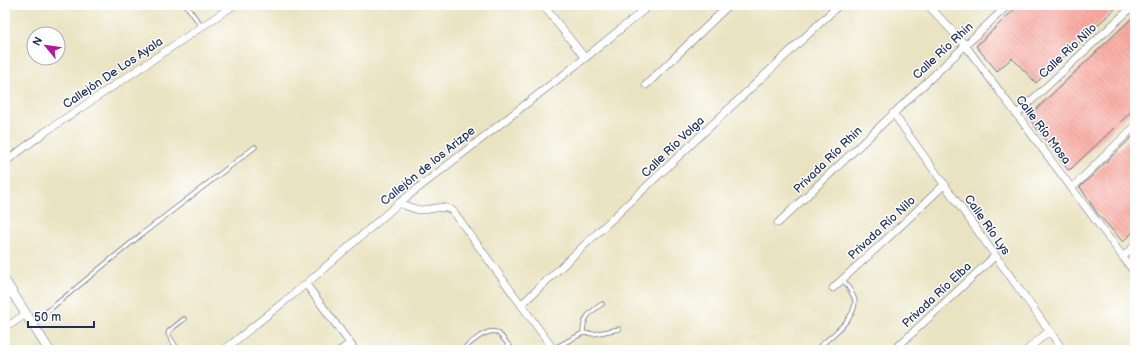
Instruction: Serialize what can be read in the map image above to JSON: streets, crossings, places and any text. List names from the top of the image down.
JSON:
{
  "streets": {
    "street": [
      "Calle Río Rhin",
      "Calle Rio Nilo",
      "Callejón De Los Ayala",
      "Calle Río Mosa",
      "Calle Río Volga",
      "Privada Río Rhin",
      "Callejón de los Arizpe",
      "Calle Río Lys",
      "Privada Río Nilo",
      "Privada Río Elba"
    ]
  },
  "crossings": [
    ["Calle Río Rhin", "Calle Río Mosa"],
    ["Calle Río Rhin", "Privada Río Rhin"],
    ["Calle Río Rhin", "Calle Río Lys"],
    ["Calle Rio Nilo", "Calle Río Mosa"],
    ["Privada Río Rhin", "Calle Río Lys"],
    ["Calle Río Lys", "Privada Río Nilo"],
    ["Calle Río Lys", "Privada Río Elba"]
  ],
  "scale_bar": "50 m",
  "north": "top left"
}
